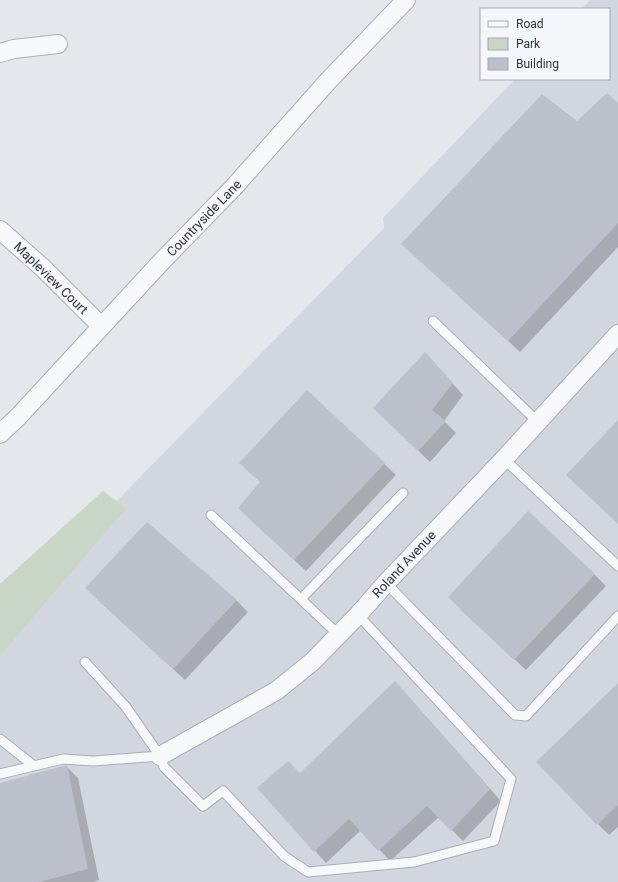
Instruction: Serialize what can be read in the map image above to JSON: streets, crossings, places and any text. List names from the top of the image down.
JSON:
{
  "streets": {
    "street": ["Countryside Lane", "Mapleview Court", "Roland Avenue"]
  },
  "crossings": [
    ["Countryside Lane", "Mapleview Court"]
  ],
  "legend": ["Road", "Park", "Building"]
}
